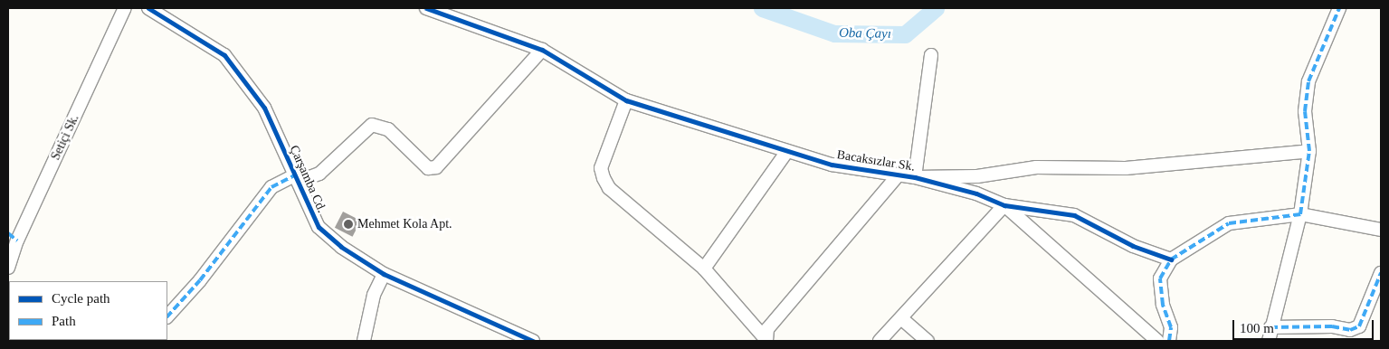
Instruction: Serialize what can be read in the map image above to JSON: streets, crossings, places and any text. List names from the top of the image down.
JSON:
{
  "streets": {
    "street": ["Setiçi Sk.", "Bacaksızlar Sk.", "Çarşamba Cd."]
  },
  "water": ["Oba Çayı"],
  "places": ["Mehmet Kola Apt."],
  "legend": ["Cycle path", "Path"],
  "scale_bar": "100 m"
}
